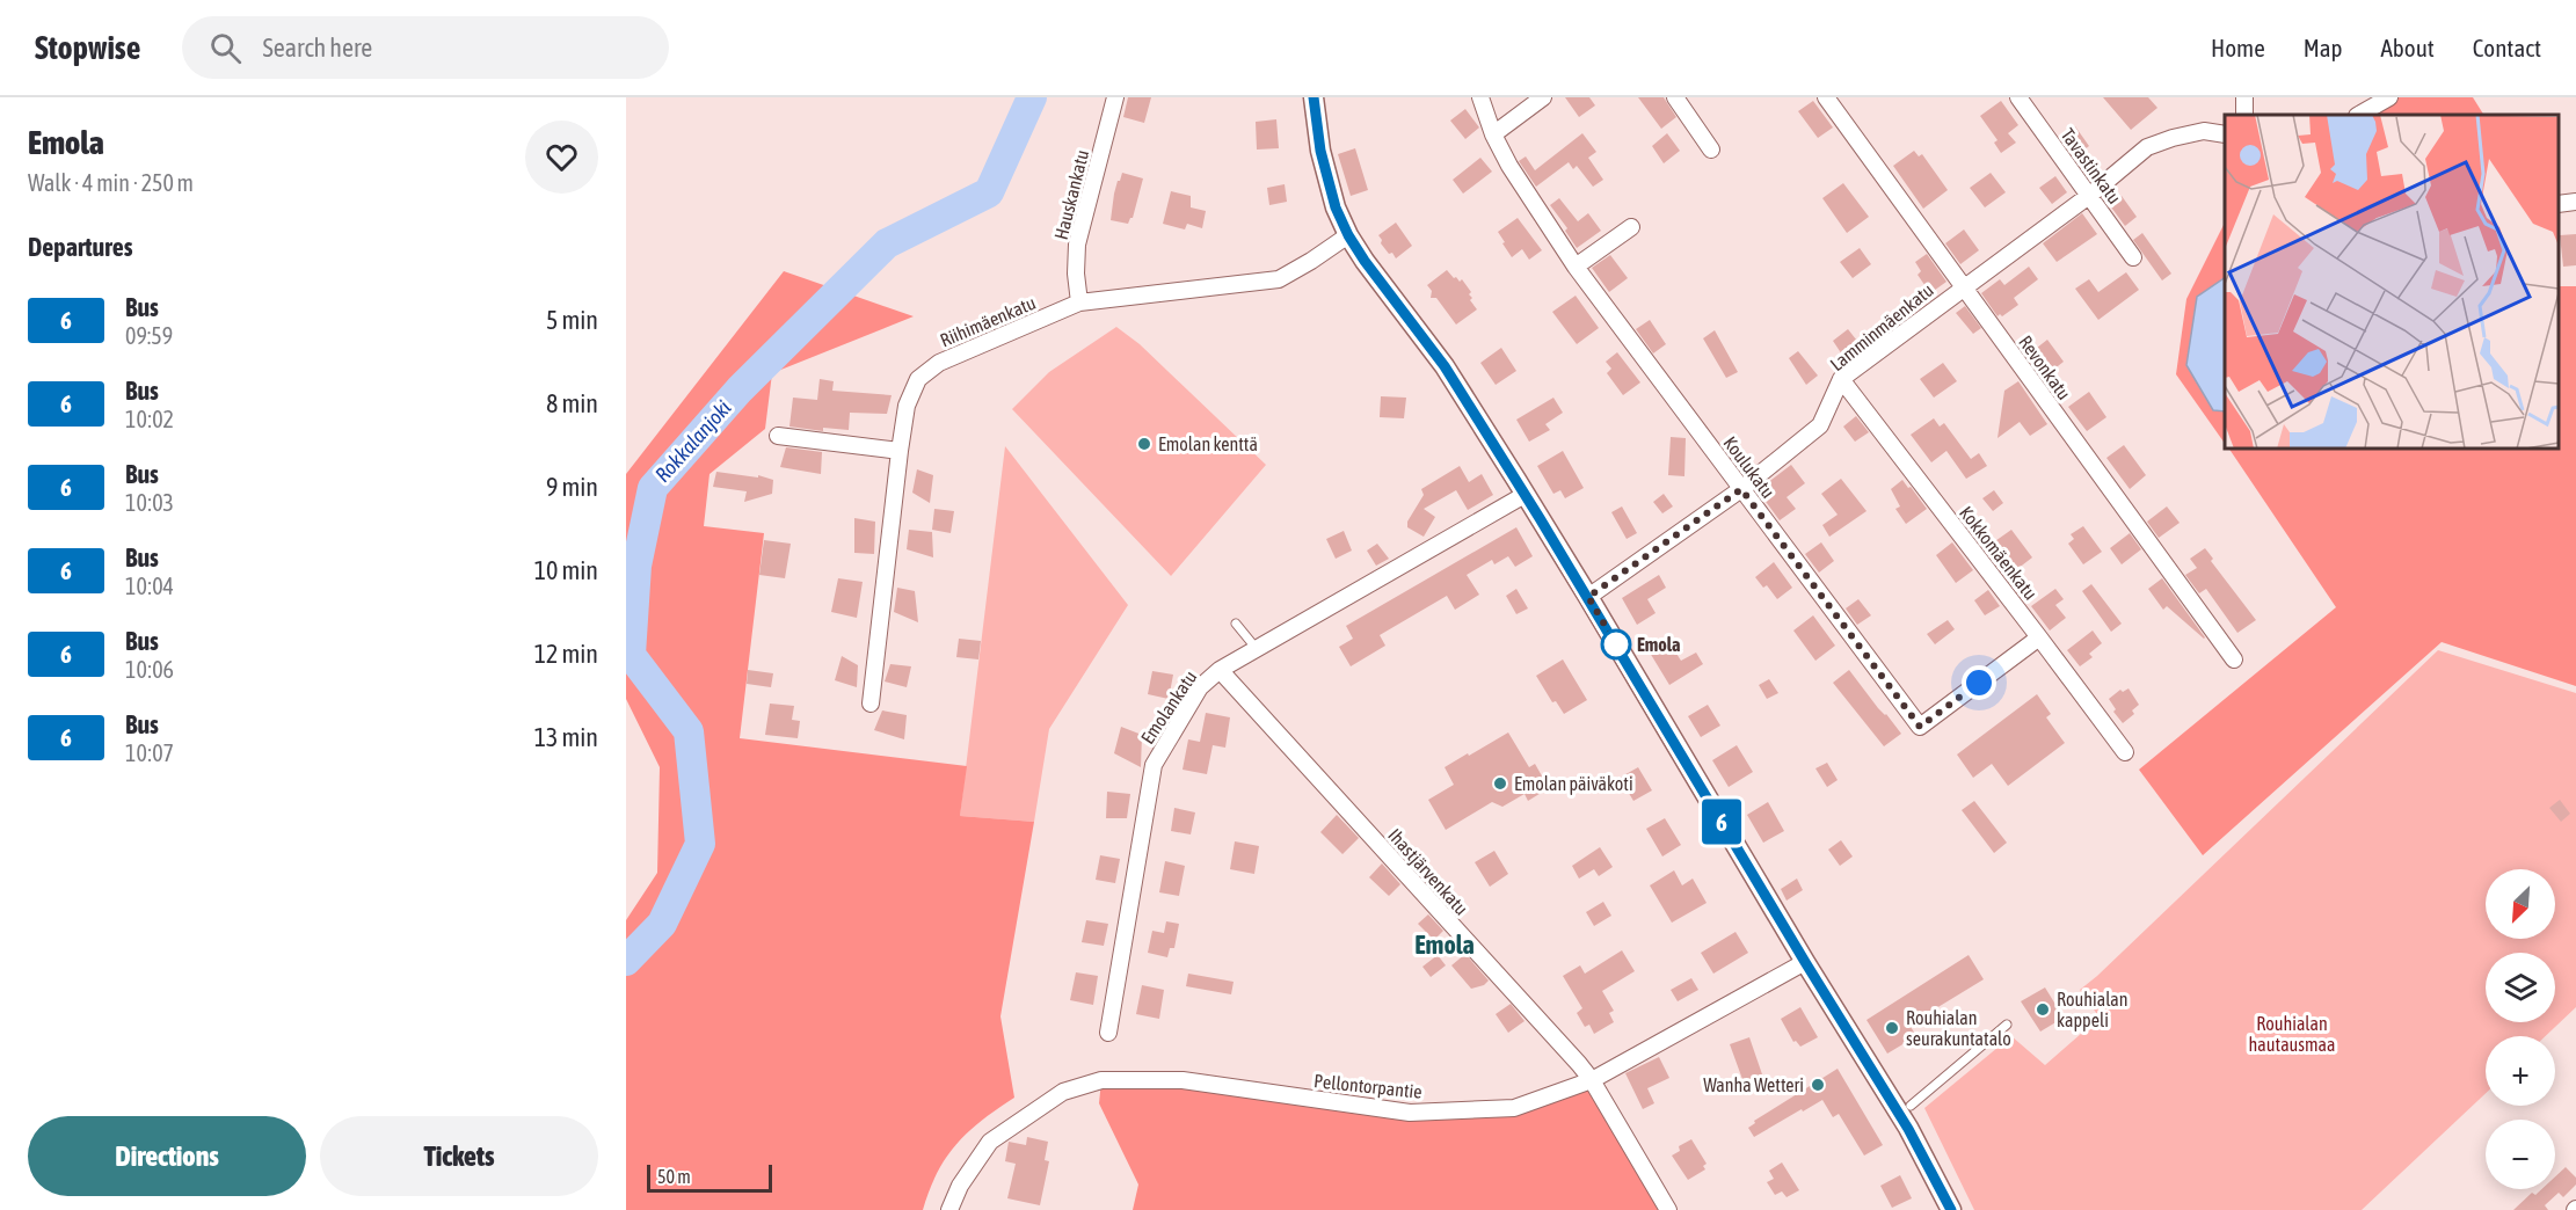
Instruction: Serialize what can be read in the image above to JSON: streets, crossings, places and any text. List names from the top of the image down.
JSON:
{
  "streets": {
    "street": [
      "Tavastinkatu",
      "Hauskankatu",
      "Riihimäenkatu",
      "Lamminmäenkatu",
      "Revonkatu",
      "Koulukatu",
      "Kokkomäenkatu",
      "Emolankatu",
      "Ihastjärvenkatu",
      "Pellontorpantie"
    ]
  },
  "crossings": [
    ["Tavastinkatu", "Lamminmäenkatu"],
    ["Hauskankatu", "Riihimäenkatu"],
    ["Lamminmäenkatu", "Revonkatu"],
    ["Lamminmäenkatu", "Koulukatu"],
    ["Lamminmäenkatu", "Kokkomäenkatu"],
    ["Koulukatu", "Kokkomäenkatu"],
    ["Emolankatu", "Ihastjärvenkatu"],
    ["Ihastjärvenkatu", "Pellontorpantie"]
  ],
  "districts": ["Emola"],
  "water": ["Rokkalanjoki"],
  "parks": ["Rouhialan hautausmaa"],
  "places": [
    "Emolan kenttä",
    "Emola",
    "Emolan päiväkoti",
    "Rouhialan kappeli",
    "Rouhialan seurakuntatalo",
    "Wanha Wetteri"
  ],
  "lines": ["bus line 6"],
  "scale_bar": "50 m",
  "north": "bottom left",
  "page": {
    "header": "Stopwise",
    "search": "Search here",
    "nav": [
      "Home",
      "Map",
      "About",
      "Contact"
    ],
    "heading": [
      ["Emola", "Walk · 4 min · 250 m"],
      "Departures"
    ],
    "on_map": "6",
    "list": [
      {
        "mark": "6",
        "name": "Bus",
        "note": "09:59",
        "value": "5 min"
      },
      {
        "mark": "6",
        "name": "Bus",
        "note": "10:02",
        "value": "8 min"
      },
      {
        "mark": "6",
        "name": "Bus",
        "note": "10:03",
        "value": "9 min"
      },
      {
        "mark": "6",
        "name": "Bus",
        "note": "10:04",
        "value": "10 min"
      },
      {
        "mark": "6",
        "name": "Bus",
        "note": "10:06",
        "value": "12 min"
      },
      {
        "mark": "6",
        "name": "Bus",
        "note": "10:07",
        "value": "13 min"
      }
    ],
    "map_buttons": ["+", "−"],
    "buttons": ["Directions", "Tickets"],
    "scale": "50 m"
  }
}
